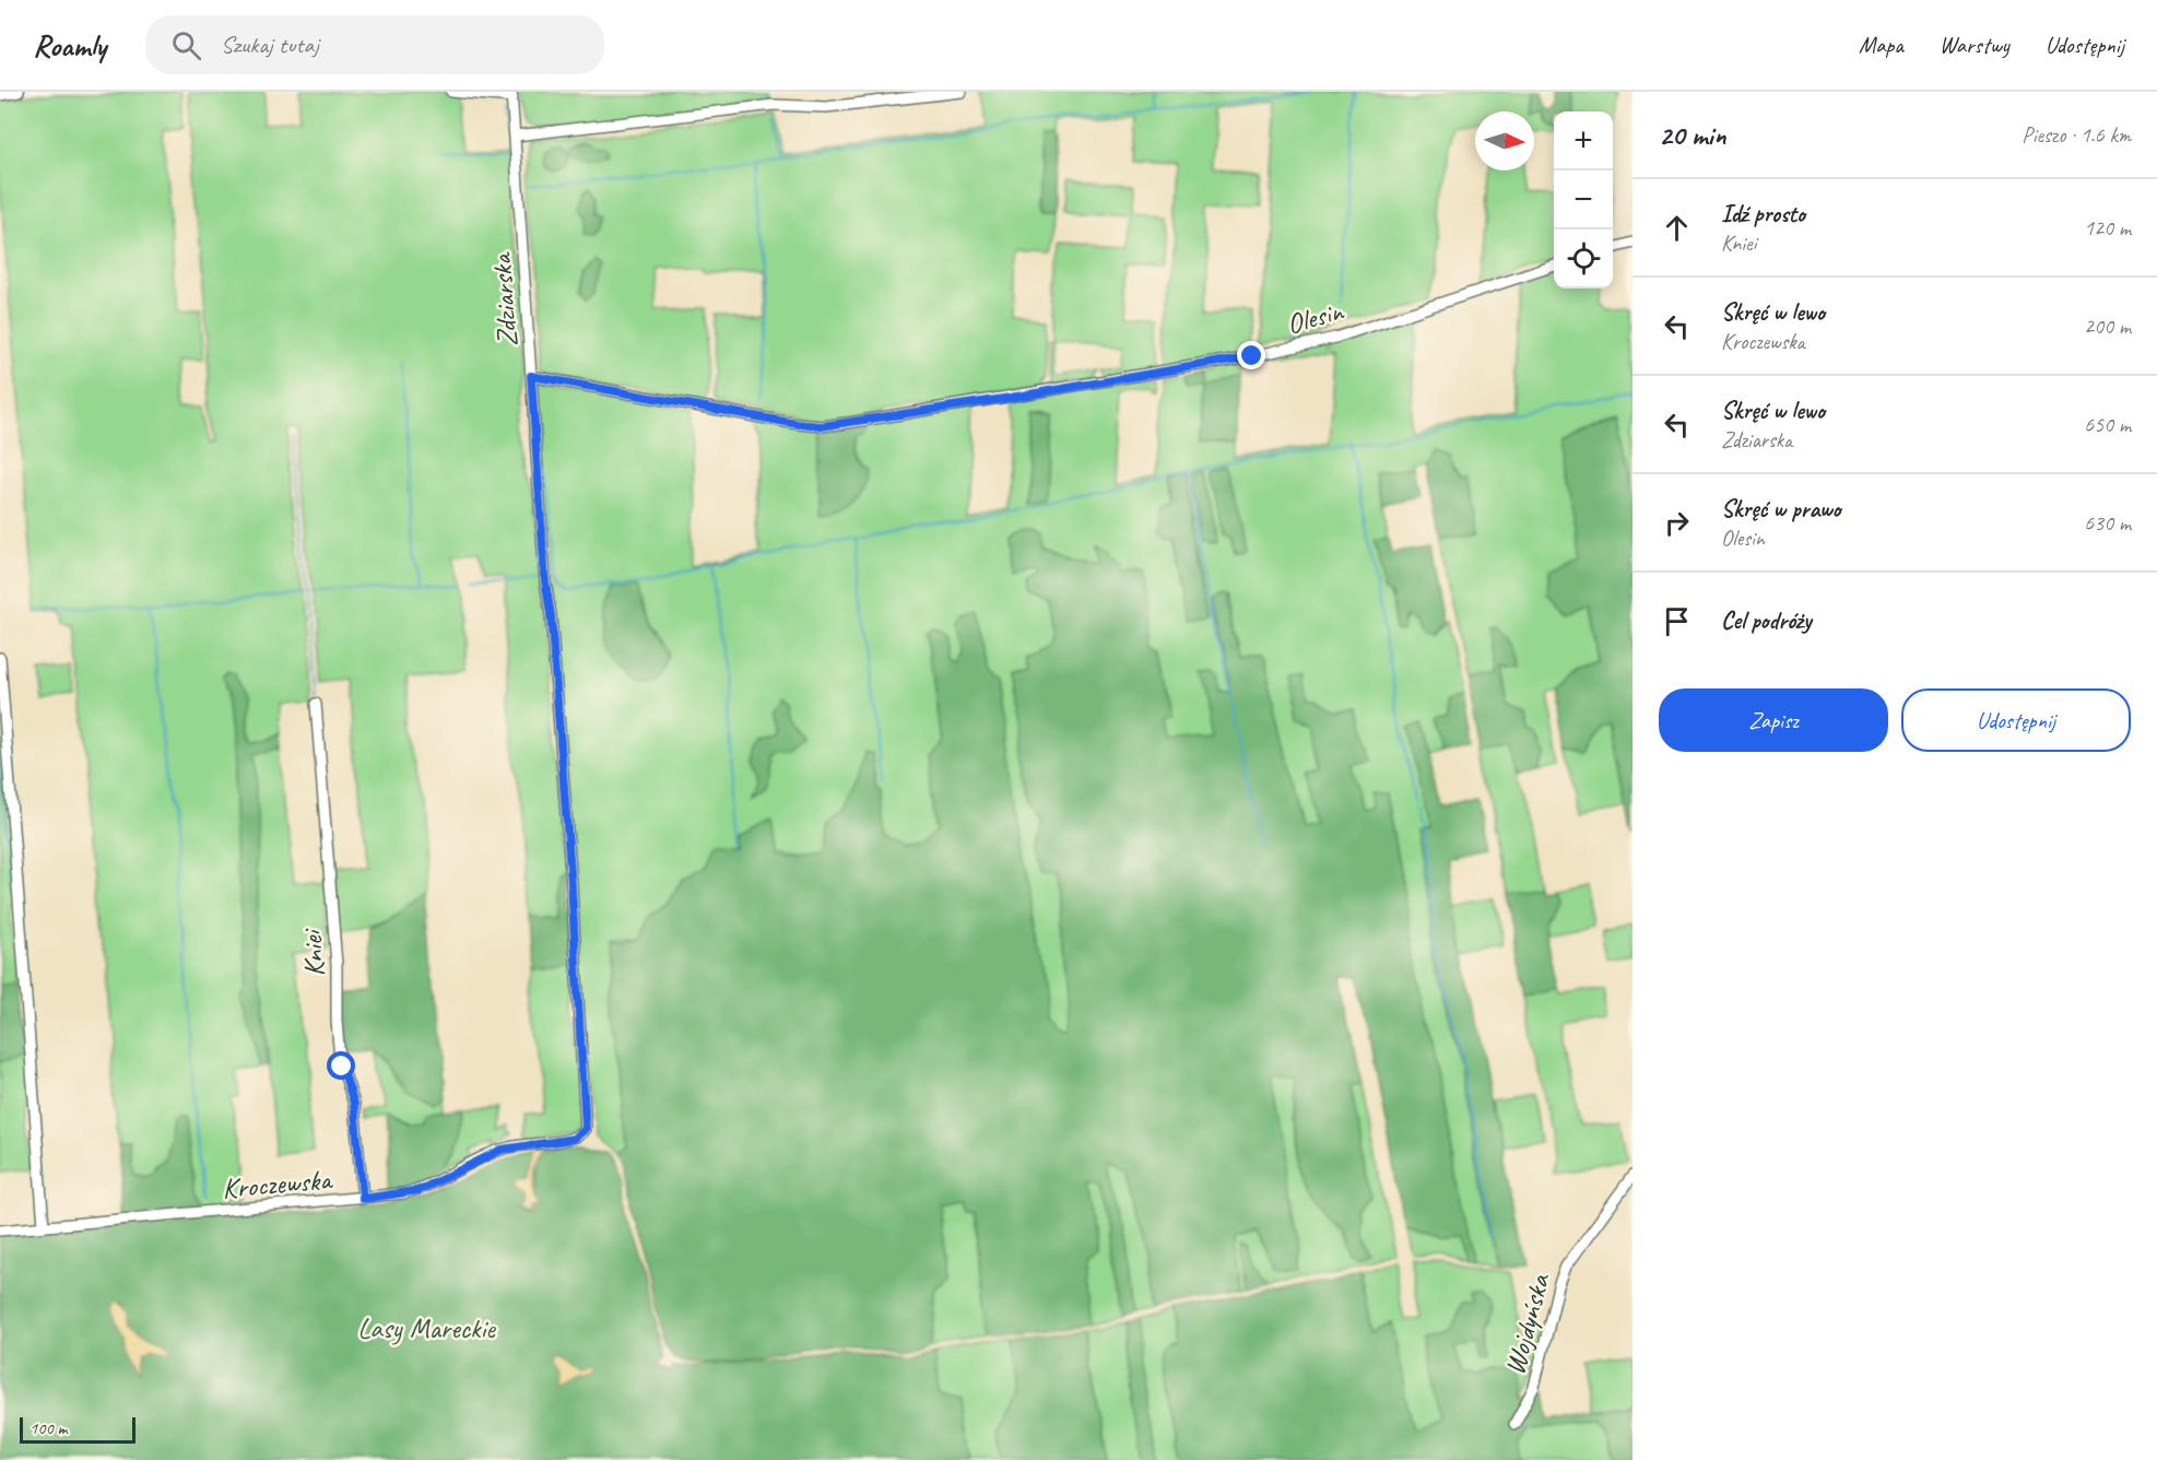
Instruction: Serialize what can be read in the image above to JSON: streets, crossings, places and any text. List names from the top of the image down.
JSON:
{
  "streets": {
    "street": [
      "Zdziarska",
      "Olesin",
      "Kniei",
      "Kroczewska",
      "Wojdyńska"
    ]
  },
  "crossings": [
    ["Zdziarska", "Olesin"],
    ["Zdziarska", "Kroczewska"],
    ["Kniei", "Kroczewska"]
  ],
  "parks": ["Lasy Mareckie"],
  "scale_bar": "100 m",
  "north": "right",
  "page": {
    "header": "Roamly",
    "search": "Szukaj tutaj",
    "nav": ["Mapa", "Warstwy", "Udostępnij"],
    "heading": ["20 min", "Pieszo · 1.6 km"],
    "map_buttons": ["+", "−"],
    "list": [
      ["Idź prosto", "Kniei", "120 m"],
      ["Skręć w lewo", "Kroczewska", "200 m"],
      ["Skręć w lewo", "Zdziarska", "650 m"],
      ["Skręć w prawo", "Olesin", "630 m"],
      "Cel podróży"
    ],
    "buttons": ["Zapisz", "Udostępnij"],
    "scale": "100 m"
  }
}
